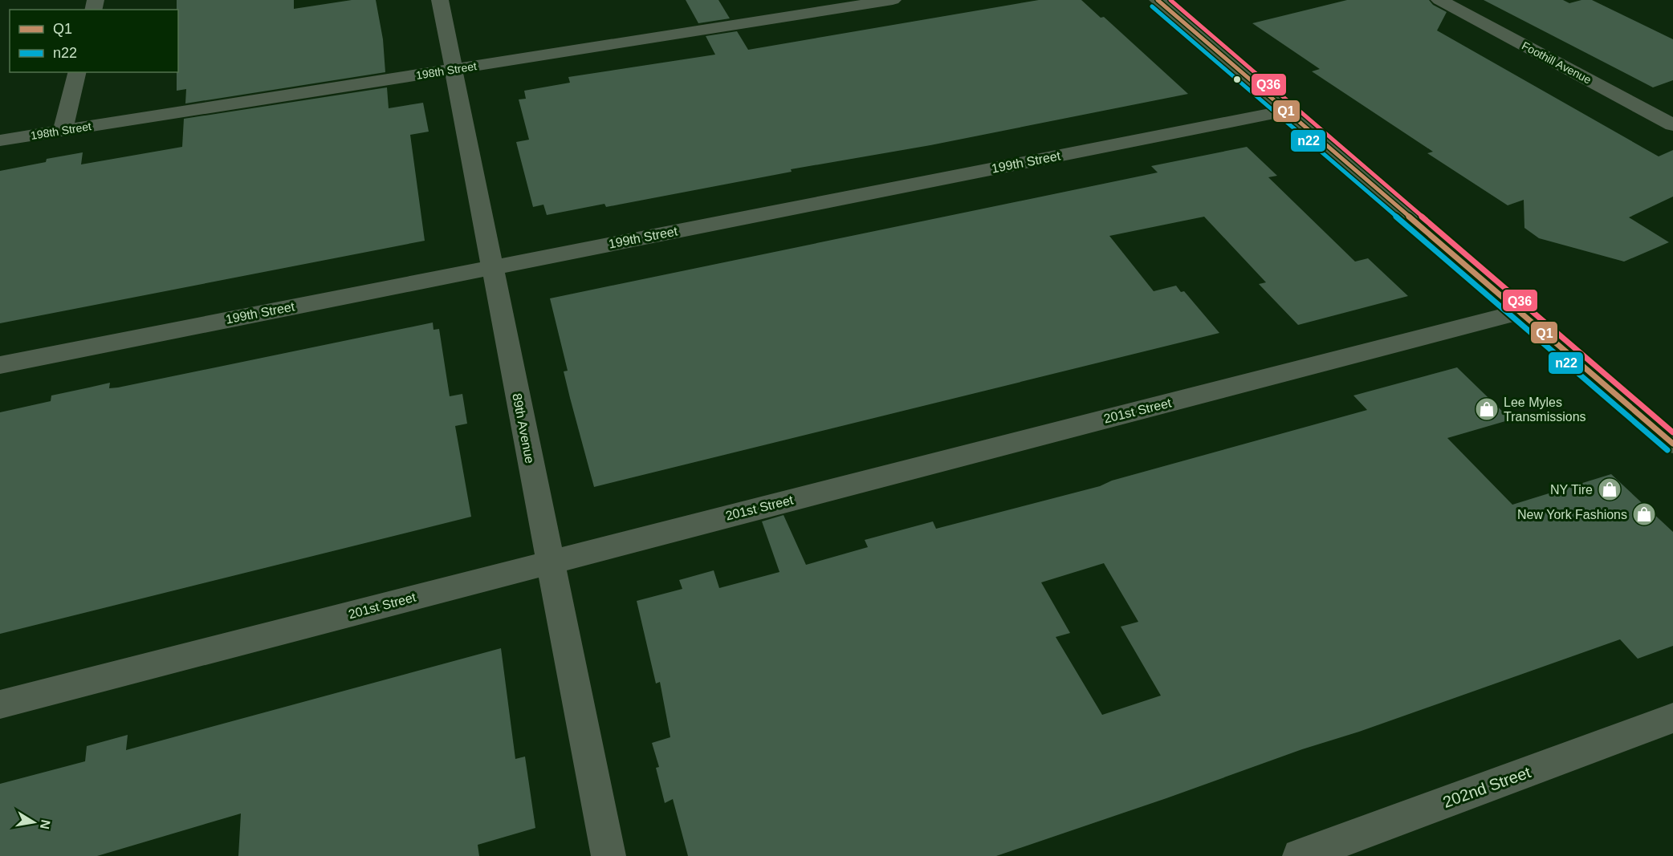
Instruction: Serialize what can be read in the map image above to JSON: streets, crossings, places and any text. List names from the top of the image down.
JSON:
{
  "streets": {
    "street": [
      "Foothill Avenue",
      "198th Street",
      "199th Street",
      "201st Street",
      "89th Avenue",
      "202nd Street"
    ]
  },
  "crossings": [
    ["198th Street", "89th Avenue"],
    ["199th Street", "89th Avenue"],
    ["201st Street", "89th Avenue"]
  ],
  "places": {
    "shop": ["Lee Myles Transmissions", "NY Tire", "New York Fashions"]
  },
  "lines": ["transit line Q1", "transit line Q36", "transit line n22"],
  "legend": ["Q1", "n22"],
  "north": "right"
}
